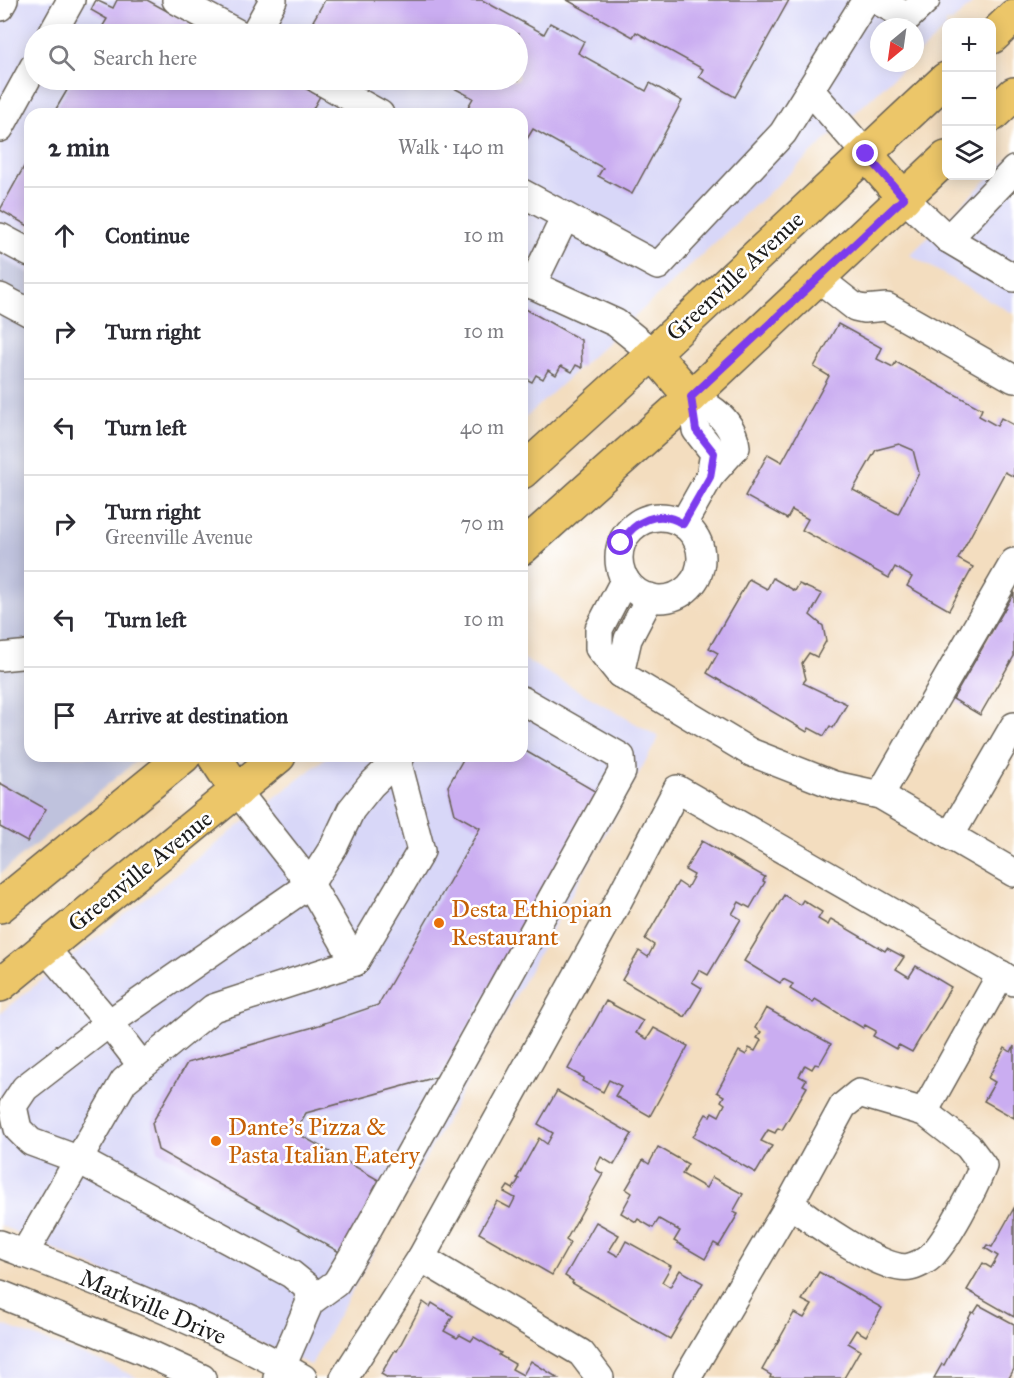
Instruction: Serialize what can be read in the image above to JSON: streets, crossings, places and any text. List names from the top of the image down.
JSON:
{
  "streets": {
    "main road": ["Greenville Avenue"],
    "street": ["Markville Drive"]
  },
  "places": ["Desta Ethiopian Restaurant", "Dante's Pizza & Pasta Italian Eatery"],
  "north": "bottom left",
  "page": {
    "map_buttons": ["+", "−"],
    "search": "Search here",
    "heading": ["2 min", "Walk · 140 m"],
    "list": [
      ["Continue", "10 m"],
      ["Turn right", "10 m"],
      ["Turn left", "40 m"],
      ["Turn right", "Greenville Avenue", "70 m"],
      ["Turn left", "10 m"],
      "Arrive at destination"
    ]
  }
}
